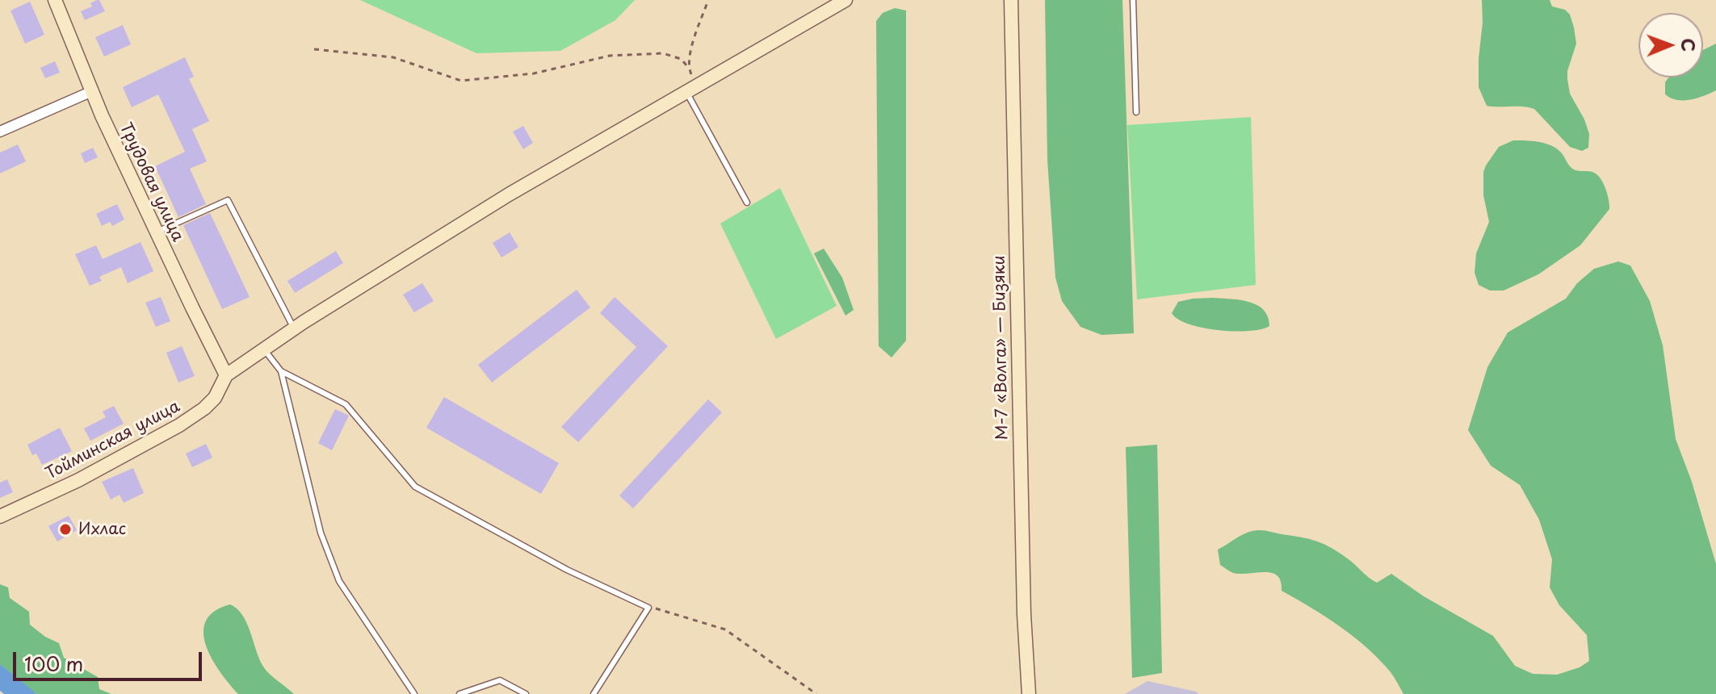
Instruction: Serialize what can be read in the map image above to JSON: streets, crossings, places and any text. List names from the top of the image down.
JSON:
{
  "streets": {
    "street": ["Трудовая улица", "М-7 «Волга» — Бизяки", "Тойминская улица"]
  },
  "crossings": [
    ["Трудовая улица", "Тойминская улица"]
  ],
  "places": ["Ихлас"],
  "scale_bar": "100 m",
  "north": "right"
}
